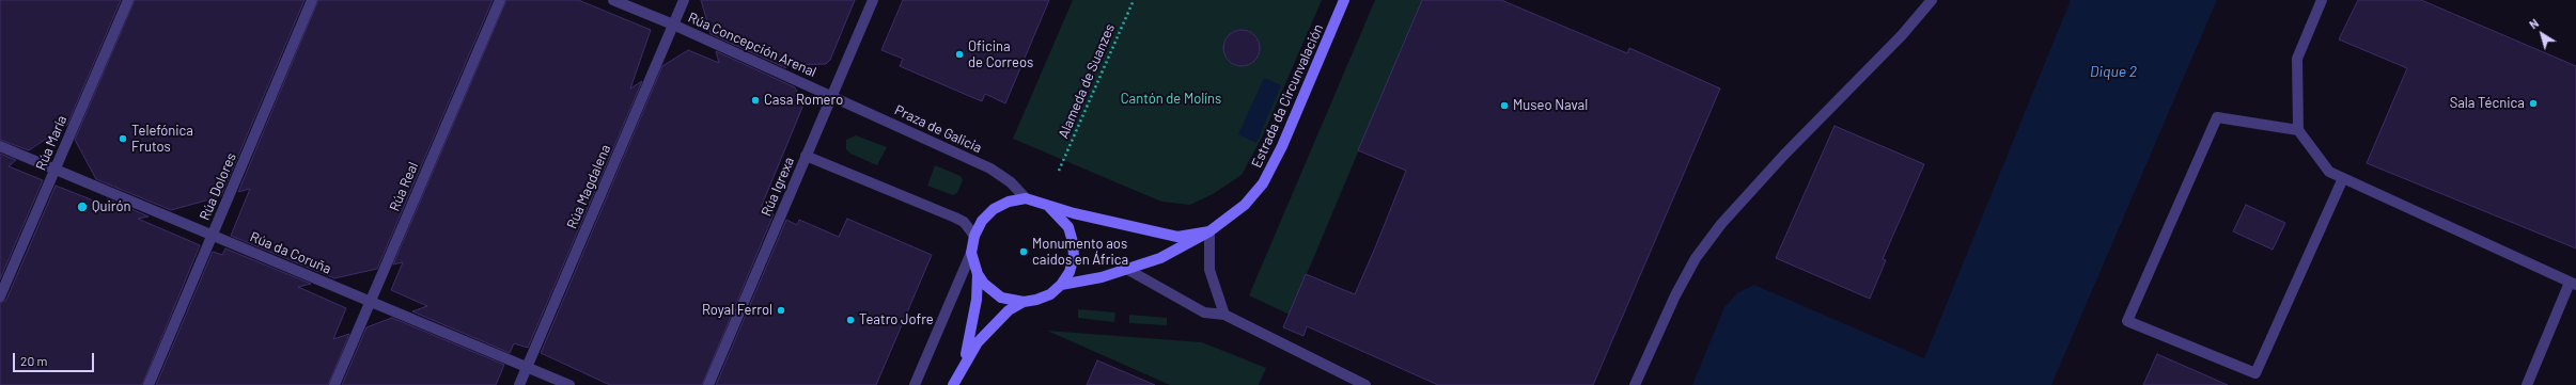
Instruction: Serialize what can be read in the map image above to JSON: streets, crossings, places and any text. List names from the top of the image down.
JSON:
{
  "streets": {
    "main road": ["Estrada da Circunvalación"],
    "street": [
      "Rúa Concepción Arenal",
      "Praza de Galicia",
      "Rúa María",
      "Rúa Dolores",
      "Rúa Real",
      "Rúa Magdalena",
      "Rúa Igrexa",
      "Rúa da Coruña"
    ],
    "path": ["Alameda de Suanzes"]
  },
  "crossings": [
    ["Rúa Concepción Arenal", "Praza de Galicia"],
    ["Rúa Concepción Arenal", "Rúa Magdalena"],
    ["Rúa Concepción Arenal", "Rúa Igrexa"],
    ["Estrada da Circunvalación", "Praza de Galicia"],
    ["Praza de Galicia", "Rúa Igrexa"],
    ["Rúa María", "Rúa da Coruña"],
    ["Rúa Dolores", "Rúa da Coruña"],
    ["Rúa Real", "Rúa da Coruña"],
    ["Rúa Magdalena", "Rúa da Coruña"]
  ],
  "water": ["Dique 2"],
  "parks": ["Cantón de Molíns"],
  "places": [
    "Oficina de Correos",
    "Casa Romero",
    "Sala Técnica",
    "Museo Naval",
    "Telefónica Frutos",
    "Quirón",
    "Monumento aos caidos en África",
    "Royal Ferrol",
    "Teatro Jofre"
  ],
  "scale_bar": "20 m",
  "north": "top left"
}
